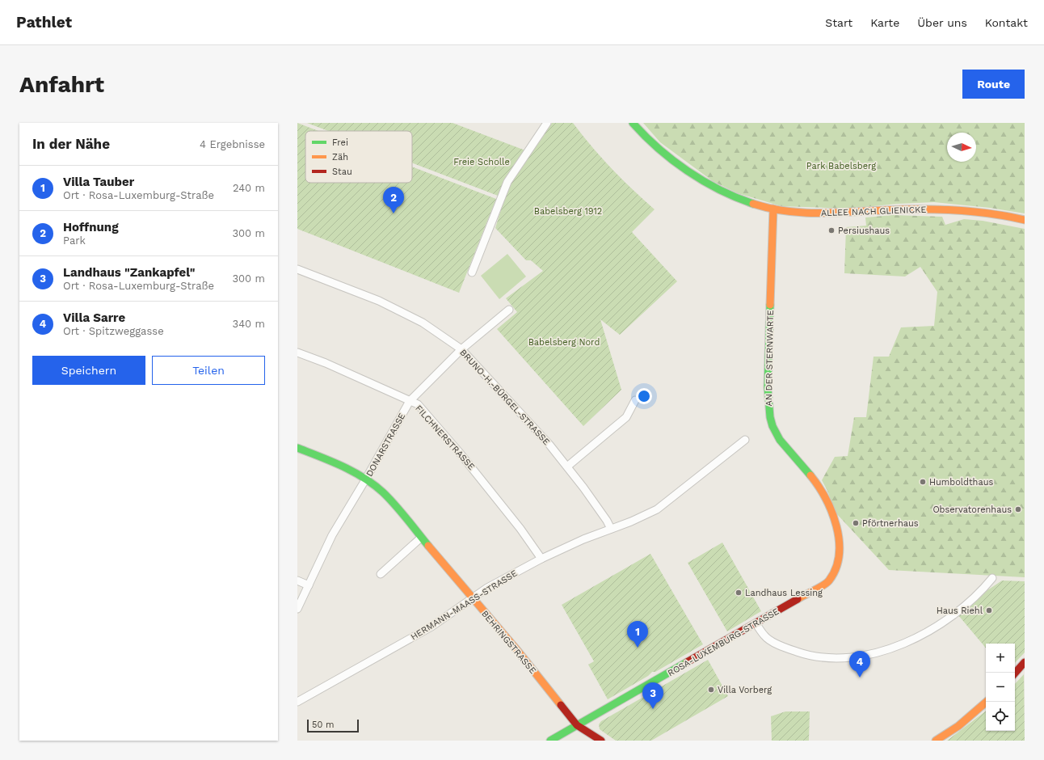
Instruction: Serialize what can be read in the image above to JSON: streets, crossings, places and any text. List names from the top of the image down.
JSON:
{
  "streets": {
    "street": [
      "ALLEE NACH GLIENICKE",
      "AN DER STERNWARTE",
      "BRUNO-H.-BÜRGEL-STRASSE",
      "FILCHNERSTRASSE",
      "DONARSTRASSE",
      "HERMANN-MAASS-STRASSE",
      "BEHRINGSTRASSE",
      "ROSA-LUXEMBURG-STRASSE"
    ]
  },
  "crossings": [
    ["ALLEE NACH GLIENICKE", "AN DER STERNWARTE"],
    ["AN DER STERNWARTE", "ROSA-LUXEMBURG-STRASSE"],
    ["BRUNO-H.-BÜRGEL-STRASSE", "DONARSTRASSE"],
    ["BRUNO-H.-BÜRGEL-STRASSE", "HERMANN-MAASS-STRASSE"],
    ["FILCHNERSTRASSE", "DONARSTRASSE"],
    ["FILCHNERSTRASSE", "HERMANN-MAASS-STRASSE"],
    ["DONARSTRASSE", "BEHRINGSTRASSE"],
    ["HERMANN-MAASS-STRASSE", "BEHRINGSTRASSE"],
    ["BEHRINGSTRASSE", "ROSA-LUXEMBURG-STRASSE"]
  ],
  "parks": [
    "Freie Scholle",
    "Park Babelsberg",
    "Babelsberg 1912",
    "Babelsberg Nord"
  ],
  "places": [
    "Persiushaus",
    "Humboldthaus",
    "Observatorenhaus",
    "Pförtnerhaus",
    "Landhaus Lessing",
    "Haus Riehl",
    "Villa Vorberg"
  ],
  "legend": ["Frei", "Zäh", "Stau"],
  "scale_bar": "50 m",
  "north": "right",
  "page": {
    "header": "Pathlet",
    "nav": [
      "Start",
      "Karte",
      "Über uns",
      "Kontakt"
    ],
    "buttons": [
      "Route",
      ["Speichern", "Teilen"]
    ],
    "title": "Anfahrt",
    "heading": ["In der Nähe", "4 Ergebnisse"],
    "list": [
      {
        "mark": "1",
        "name": "Villa Tauber",
        "note": "Ort · Rosa-Luxemburg-Straße",
        "value": "240 m"
      },
      {
        "mark": "2",
        "name": "Hoffnung",
        "note": "Park",
        "value": "300 m"
      },
      {
        "mark": "3",
        "name": "Landhaus \"Zankapfel\"",
        "note": "Ort · Rosa-Luxemburg-Straße",
        "value": "300 m"
      },
      {
        "mark": "4",
        "name": "Villa Sarre",
        "note": "Ort · Spitzweggasse",
        "value": "340 m"
      }
    ],
    "pins": [
      "2",
      "1",
      "4",
      "3"
    ],
    "map_buttons": ["+", "−"],
    "scale": "50 m"
  }
}
